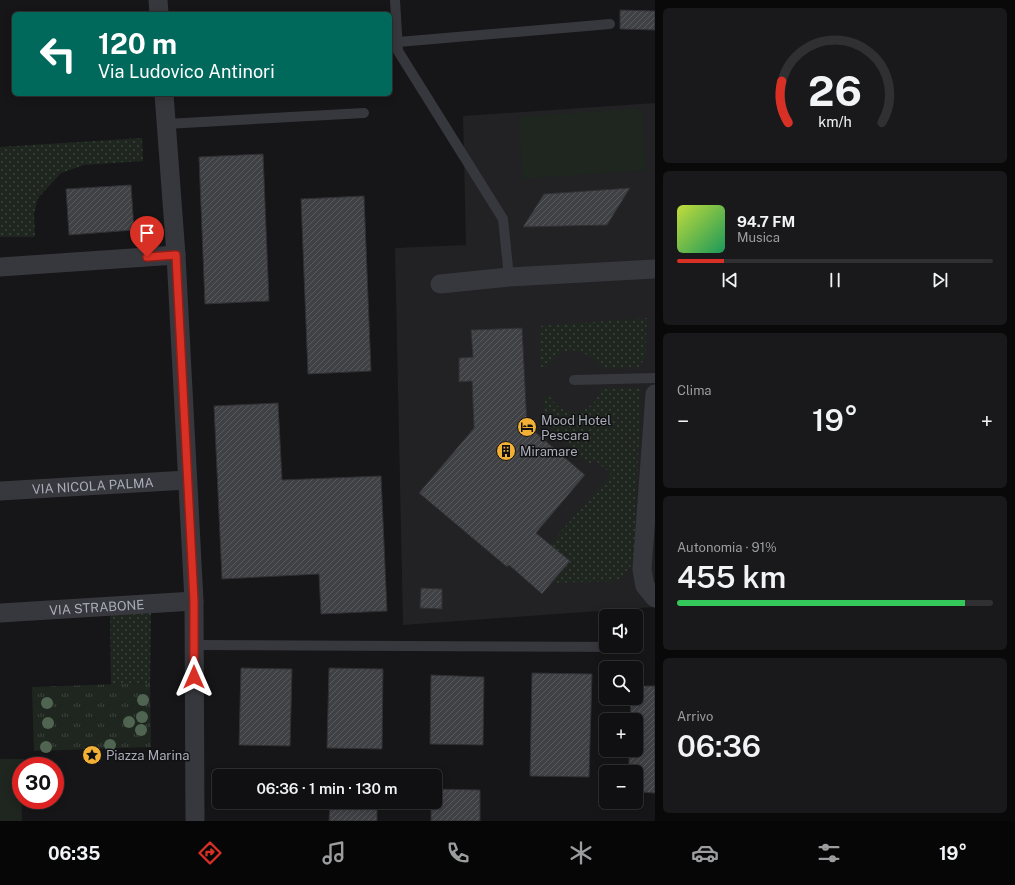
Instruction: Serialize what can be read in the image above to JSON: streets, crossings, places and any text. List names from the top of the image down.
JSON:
{
  "streets": {
    "street": ["VIA NICOLA PALMA", "VIA STRABONE"]
  },
  "places": {
    "hotel": ["Mood Hotel Pescara"],
    "building": ["Miramare"],
    "place": ["Piazza Marina"]
  },
  "page": {
    "turn": ["120 m", "Via Ludovico Antinori"],
    "song": ["94.7 FM", "Musica"],
    "tile": [
      "Clima",
      ["Autonomia · 91%", "455 km"],
      ["Arrivo", "06:36"]
    ],
    "heat": ["−", "19°", "+"],
    "map_buttons": ["+", "−"],
    "limit": "30",
    "trip": "06:36 · 1 min · 130 m",
    "tabs": ["06:35", "19°"],
    "gauge": ["26", "km/h"]
  }
}
